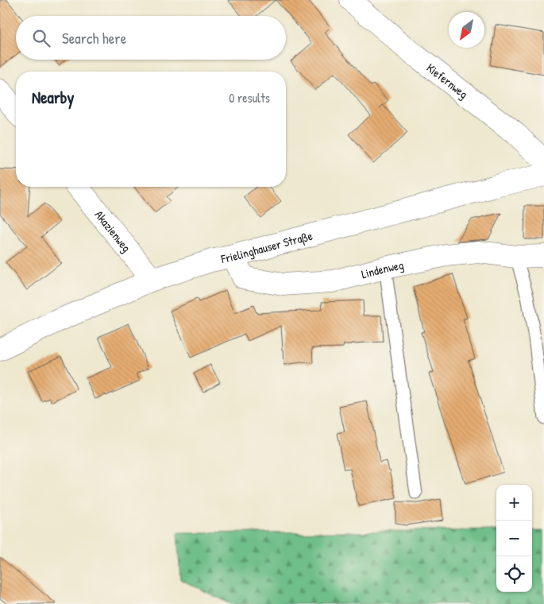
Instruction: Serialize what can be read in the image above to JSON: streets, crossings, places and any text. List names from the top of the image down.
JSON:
{
  "streets": {
    "street": [
      "Kiefernweg",
      "Akazienweg",
      "Frielinghauser Straße",
      "Lindenweg"
    ]
  },
  "crossings": [
    ["Akazienweg", "Frielinghauser Straße"],
    ["Frielinghauser Straße", "Lindenweg"]
  ],
  "north": "bottom left",
  "page": {
    "search": "Search here",
    "heading": ["Nearby", "0 results"],
    "map_buttons": ["+", "−"]
  }
}
